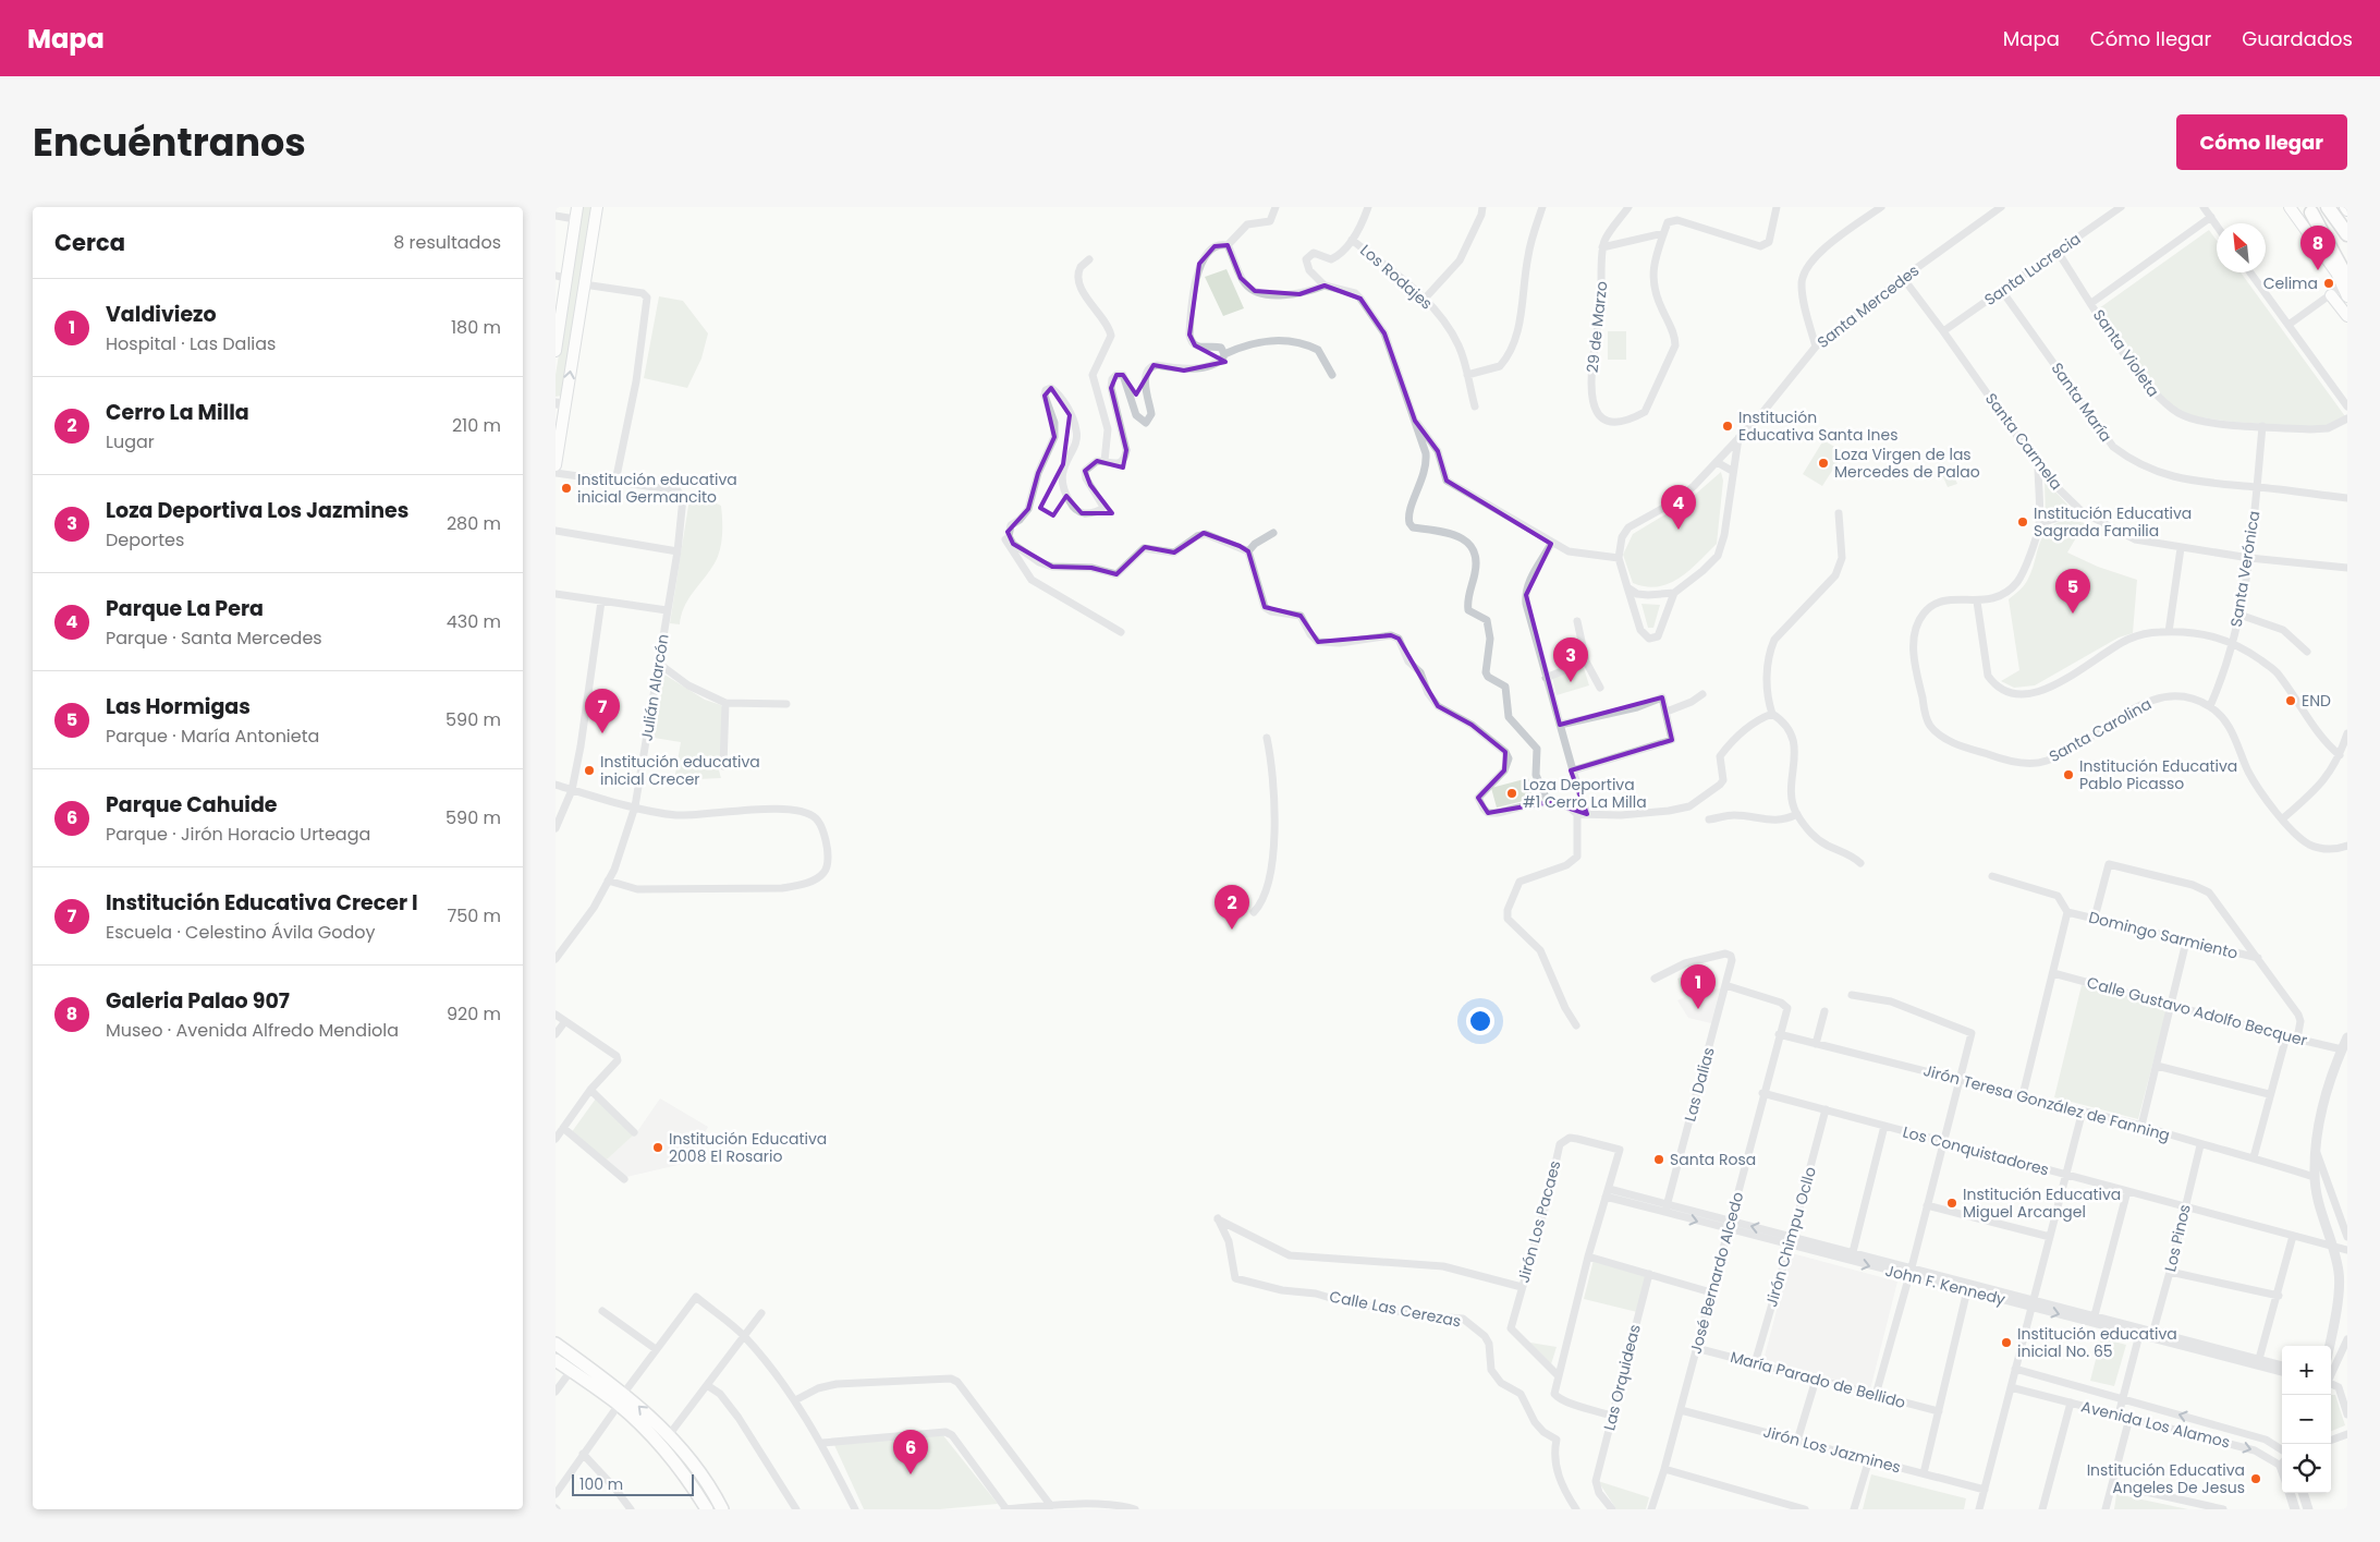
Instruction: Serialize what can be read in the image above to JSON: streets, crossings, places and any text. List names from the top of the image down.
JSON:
{
  "streets": {
    "street": [
      "Santa Lucrecia",
      "Los Rodajes",
      "Santa Mercedes",
      "29 de Marzo",
      "Santa Violeta",
      "Santa María",
      "Santa Carmela",
      "Santa Verónica",
      "Julián Alarcón",
      "Santa Carolina",
      "Domingo Sarmiento",
      "Calle Gustavo Adolfo Becquer",
      "Las Dalias",
      "Jirón Teresa González de Fanning",
      "Los Conquistadores",
      "Jirón Los Pacaes",
      "Jirón Chimpu Ocllo",
      "Los Pinos",
      "José Bernardo Alcedo",
      "John F. Kennedy",
      "Calle Las Cerezas",
      "Las Orquideas",
      "María Parado de Bellido",
      "Avenida Los Alamos",
      "Jirón Los Jazmines"
    ]
  },
  "crossings": [
    ["Santa Lucrecia", "Santa Violeta"],
    ["Santa Lucrecia", "Santa María"],
    ["Santa Lucrecia", "Santa Carmela"],
    ["Santa Mercedes", "Santa Carmela"],
    ["Santa Violeta", "Santa Verónica"],
    ["Santa María", "Santa Verónica"],
    ["Santa Carmela", "Santa Verónica"],
    ["Santa Carmela", "Santa Carolina"],
    ["Santa Verónica", "Santa Carolina"],
    ["Las Dalias", "José Bernardo Alcedo"],
    ["Las Dalias", "John F. Kennedy"],
    ["Jirón Teresa González de Fanning", "Los Pinos"],
    ["Jirón Teresa González de Fanning", "José Bernardo Alcedo"],
    ["Los Conquistadores", "Jirón Chimpu Ocllo"],
    ["Los Conquistadores", "Los Pinos"],
    ["Los Conquistadores", "José Bernardo Alcedo"],
    ["Jirón Los Pacaes", "John F. Kennedy"],
    ["Jirón Los Pacaes", "Calle Las Cerezas"],
    ["Jirón Chimpu Ocllo", "John F. Kennedy"],
    ["Jirón Chimpu Ocllo", "María Parado de Bellido"],
    ["Los Pinos", "John F. Kennedy"],
    ["José Bernardo Alcedo", "John F. Kennedy"],
    ["José Bernardo Alcedo", "María Parado de Bellido"],
    ["José Bernardo Alcedo", "Jirón Los Jazmines"]
  ],
  "places": [
    "Celima",
    "Institución Educativa Santa Ines",
    "Loza Virgen de las Mercedes de Palao",
    "Institución educativa inicial Germancito",
    "Institución Educativa Sagrada Familia",
    "END",
    "Institución educativa inicial Crecer",
    "Institución Educativa Pablo Picasso",
    "Loza Deportiva #1 Cerro La Milla",
    "Institución Educativa 2008 El Rosario",
    "Santa Rosa",
    "Institución Educativa Miguel Arcangel",
    "Institución educativa inicial No. 65",
    "Institución Educativa Angeles De Jesus"
  ],
  "scale_bar": "100 m",
  "north": "top left",
  "page": {
    "header": "Mapa",
    "nav": ["Mapa", "Cómo llegar", "Guardados"],
    "title": "Encuéntranos",
    "buttons": "Cómo llegar",
    "heading": ["Cerca", "8 resultados"],
    "pins": [
      "8",
      "4",
      "5",
      "3",
      "7",
      "2",
      "1",
      "6"
    ],
    "list": [
      {
        "mark": "1",
        "name": "Valdiviezo",
        "note": "Hospital · Las Dalias",
        "value": "180 m"
      },
      {
        "mark": "2",
        "name": "Cerro La Milla",
        "note": "Lugar",
        "value": "210 m"
      },
      {
        "mark": "3",
        "name": "Loza Deportiva Los Jazmines",
        "note": "Deportes",
        "value": "280 m"
      },
      {
        "mark": "4",
        "name": "Parque La Pera",
        "note": "Parque · Santa Mercedes",
        "value": "430 m"
      },
      {
        "mark": "5",
        "name": "Las Hormigas",
        "note": "Parque · María Antonieta",
        "value": "590 m"
      },
      {
        "mark": "6",
        "name": "Parque Cahuide",
        "note": "Parque · Jirón Horacio Urteaga",
        "value": "590 m"
      },
      {
        "mark": "7",
        "name": "Institución Educativa Crecer I",
        "note": "Escuela · Celestino Ávila Godoy",
        "value": "750 m"
      },
      {
        "mark": "8",
        "name": "Galeria Palao 907",
        "note": "Museo · Avenida Alfredo Mendiola",
        "value": "920 m"
      }
    ],
    "map_buttons": ["+", "−"],
    "scale": "100 m"
  }
}
